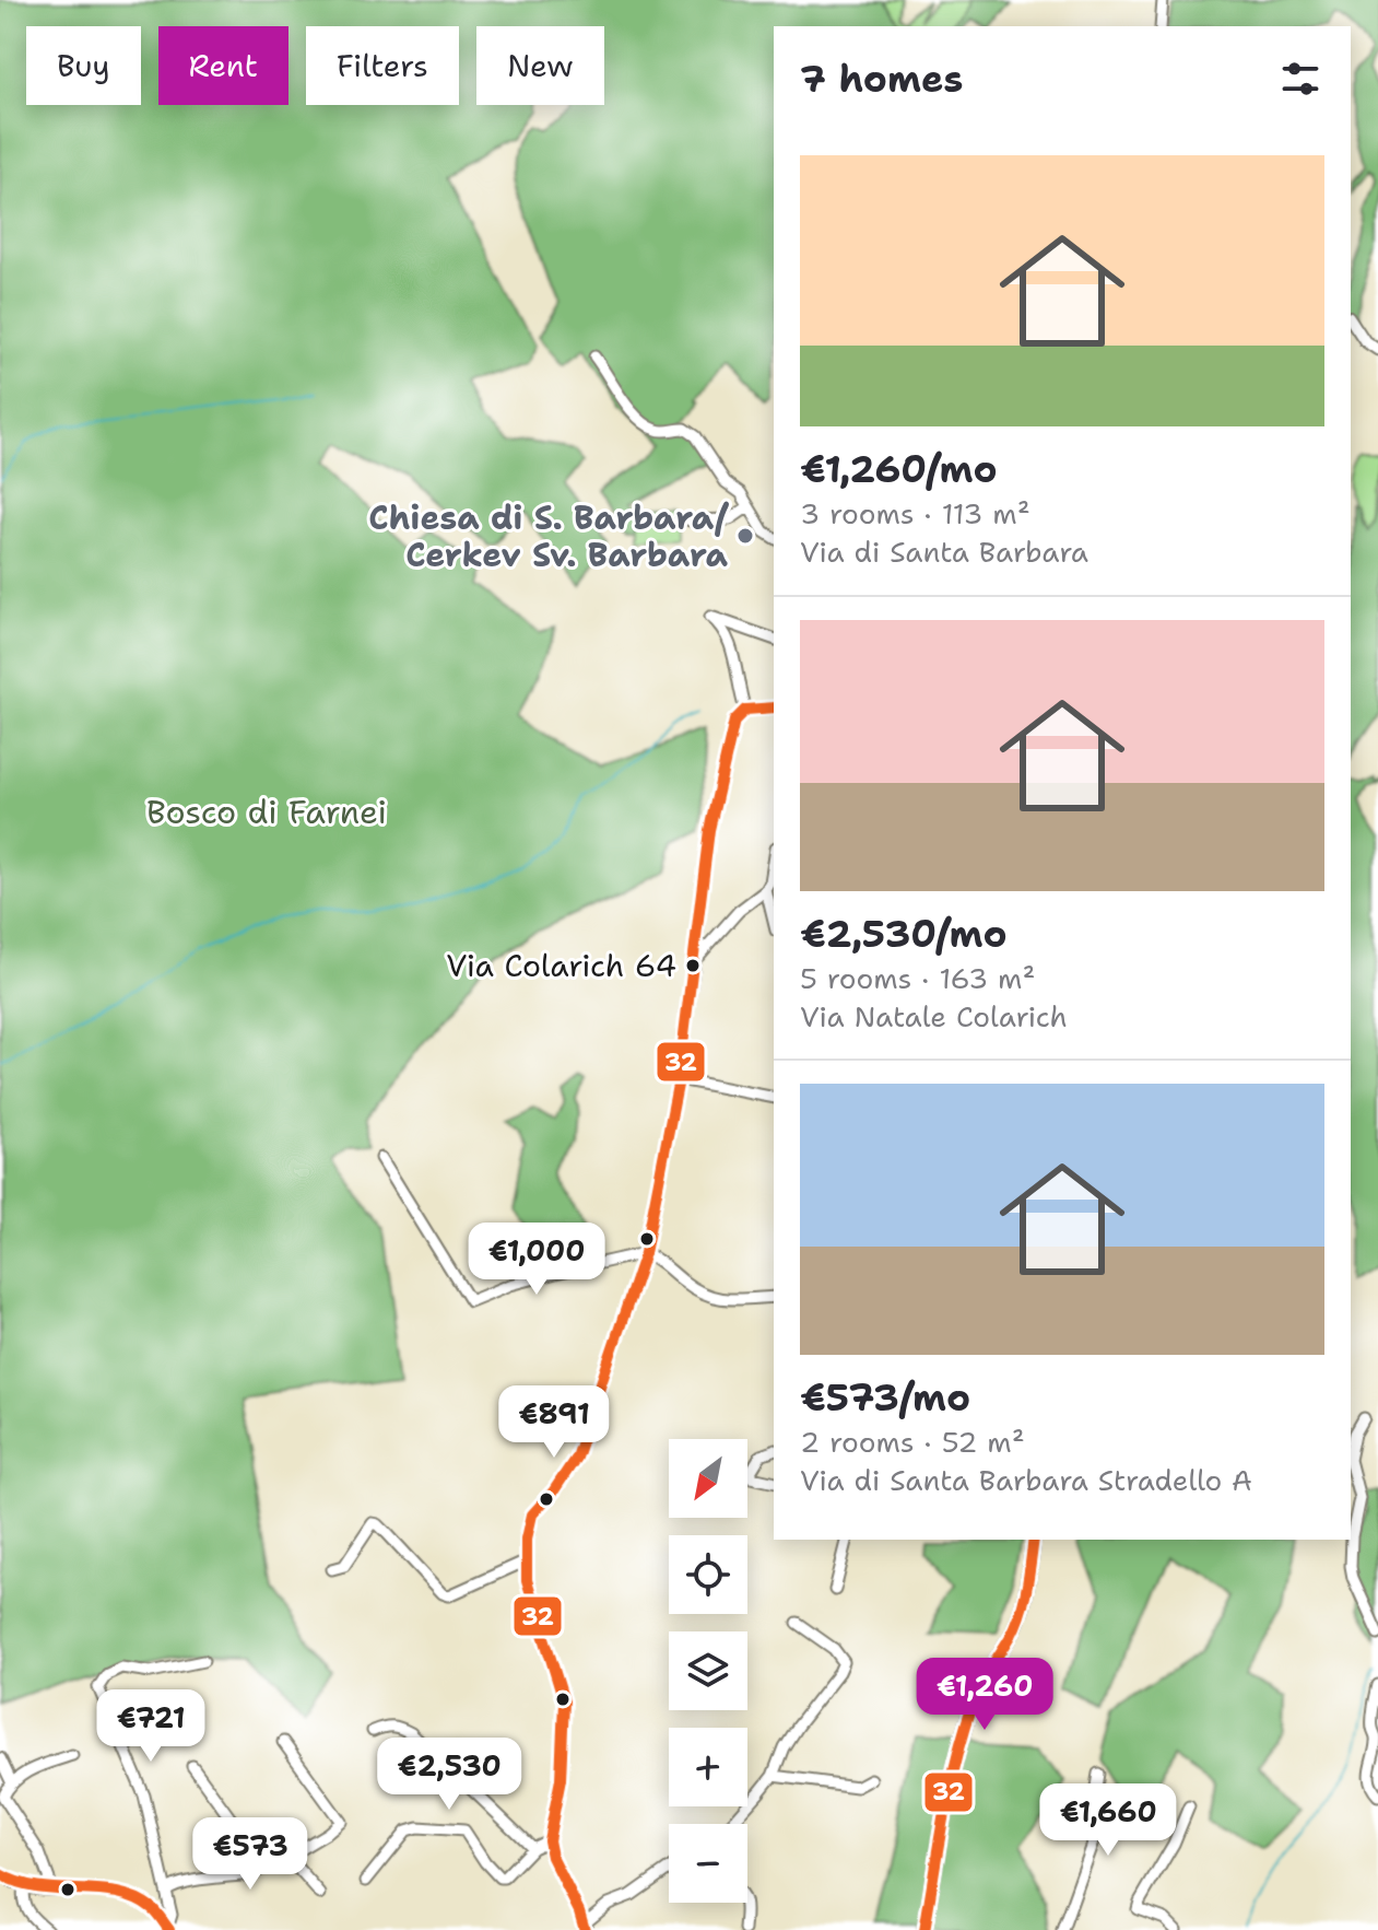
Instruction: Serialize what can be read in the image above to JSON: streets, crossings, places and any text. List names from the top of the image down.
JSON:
{
  "parks": ["Bosco di Farnei"],
  "places": ["Chiesa di S. Barbara/ Cerkev Sv. Barbara", "Via Colarich 64"],
  "lines": ["transit line 32"],
  "north": "bottom left",
  "page": {
    "chip": [
      "Buy",
      "Rent",
      "Filters",
      "New"
    ],
    "heading": "7 homes",
    "list": [
      {
        "name": "€1,260/mo",
        "note": "3 rooms · 113 m² · Via di Santa Barbara"
      },
      {
        "name": "€2,530/mo",
        "note": "5 rooms · 163 m² · Via Natale Colarich"
      },
      {
        "name": "€573/mo",
        "note": "2 rooms · 52 m² · Via di Santa Barbara Stradello A"
      }
    ],
    "price": [
      "€1,000",
      "€891",
      "€1,260",
      "€721",
      "€2,530",
      "€1,660",
      "€573"
    ],
    "map_buttons": ["+", "−"]
  }
}
